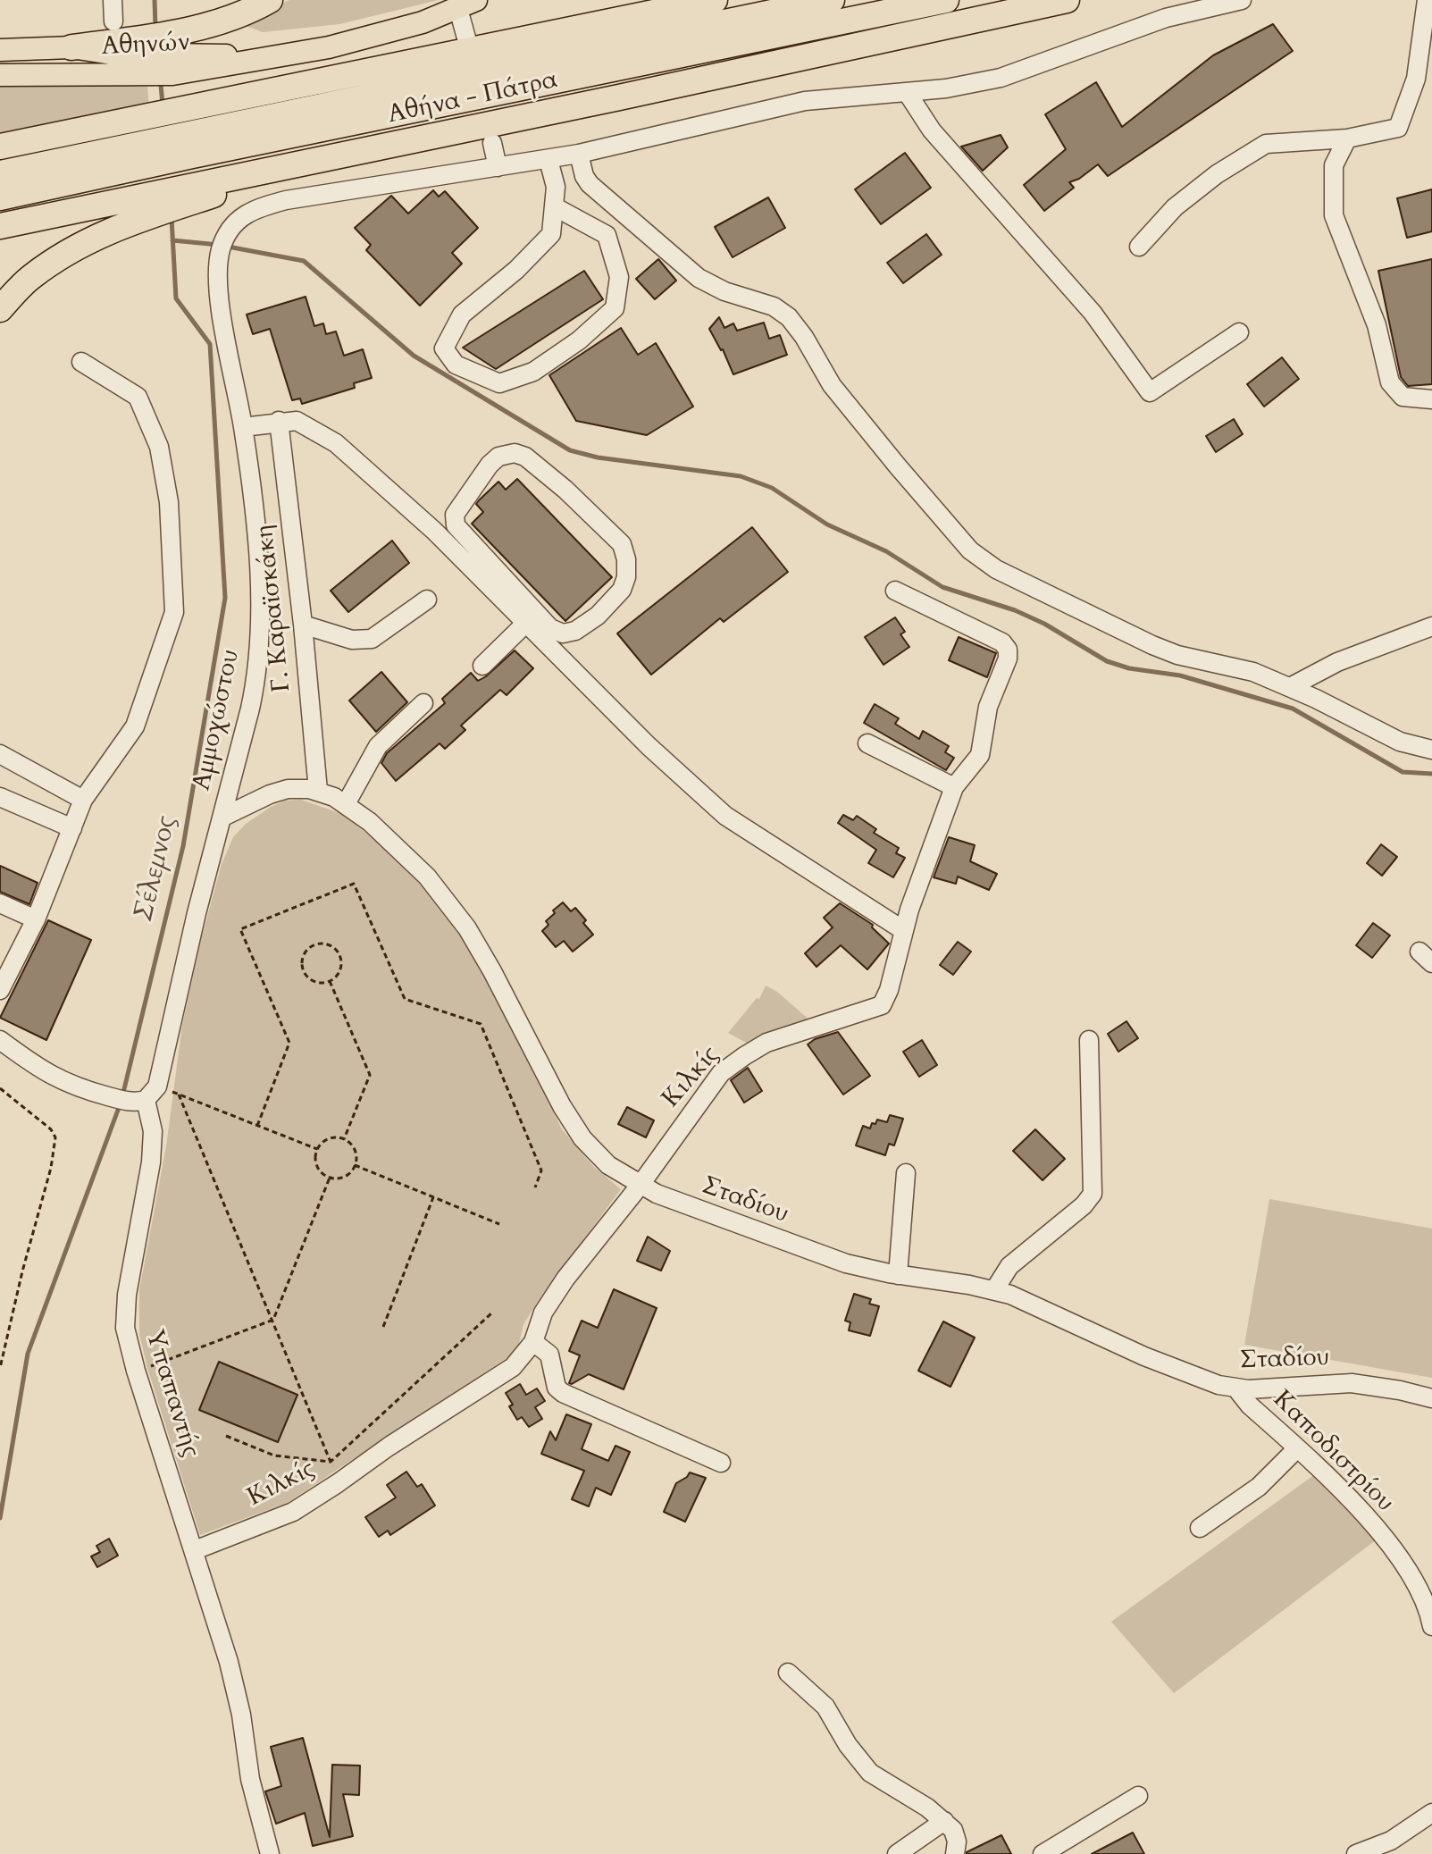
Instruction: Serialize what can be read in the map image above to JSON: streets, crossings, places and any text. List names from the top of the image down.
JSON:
{
  "streets": {
    "highway": ["Αθήνα - Πάτρα"],
    "main road": ["Αθηνών"],
    "street": [
      "Γ. Καραϊσκάκη",
      "Αμμοχώστου",
      "Κιλκίς",
      "Σταδίου",
      "Υπαπαντής",
      "Καποδιστρίου"
    ]
  },
  "crossings": [
    ["Γ. Καραϊσκάκη", "Σταδίου"],
    ["Αμμοχώστου", "Σταδίου"],
    ["Αμμοχώστου", "Υπαπαντής"],
    ["Κιλκίς", "Σταδίου"],
    ["Κιλκίς", "Υπαπαντής"],
    ["Σταδίου", "Καποδιστρίου"]
  ],
  "water": ["Σέλεμνος"]
}
